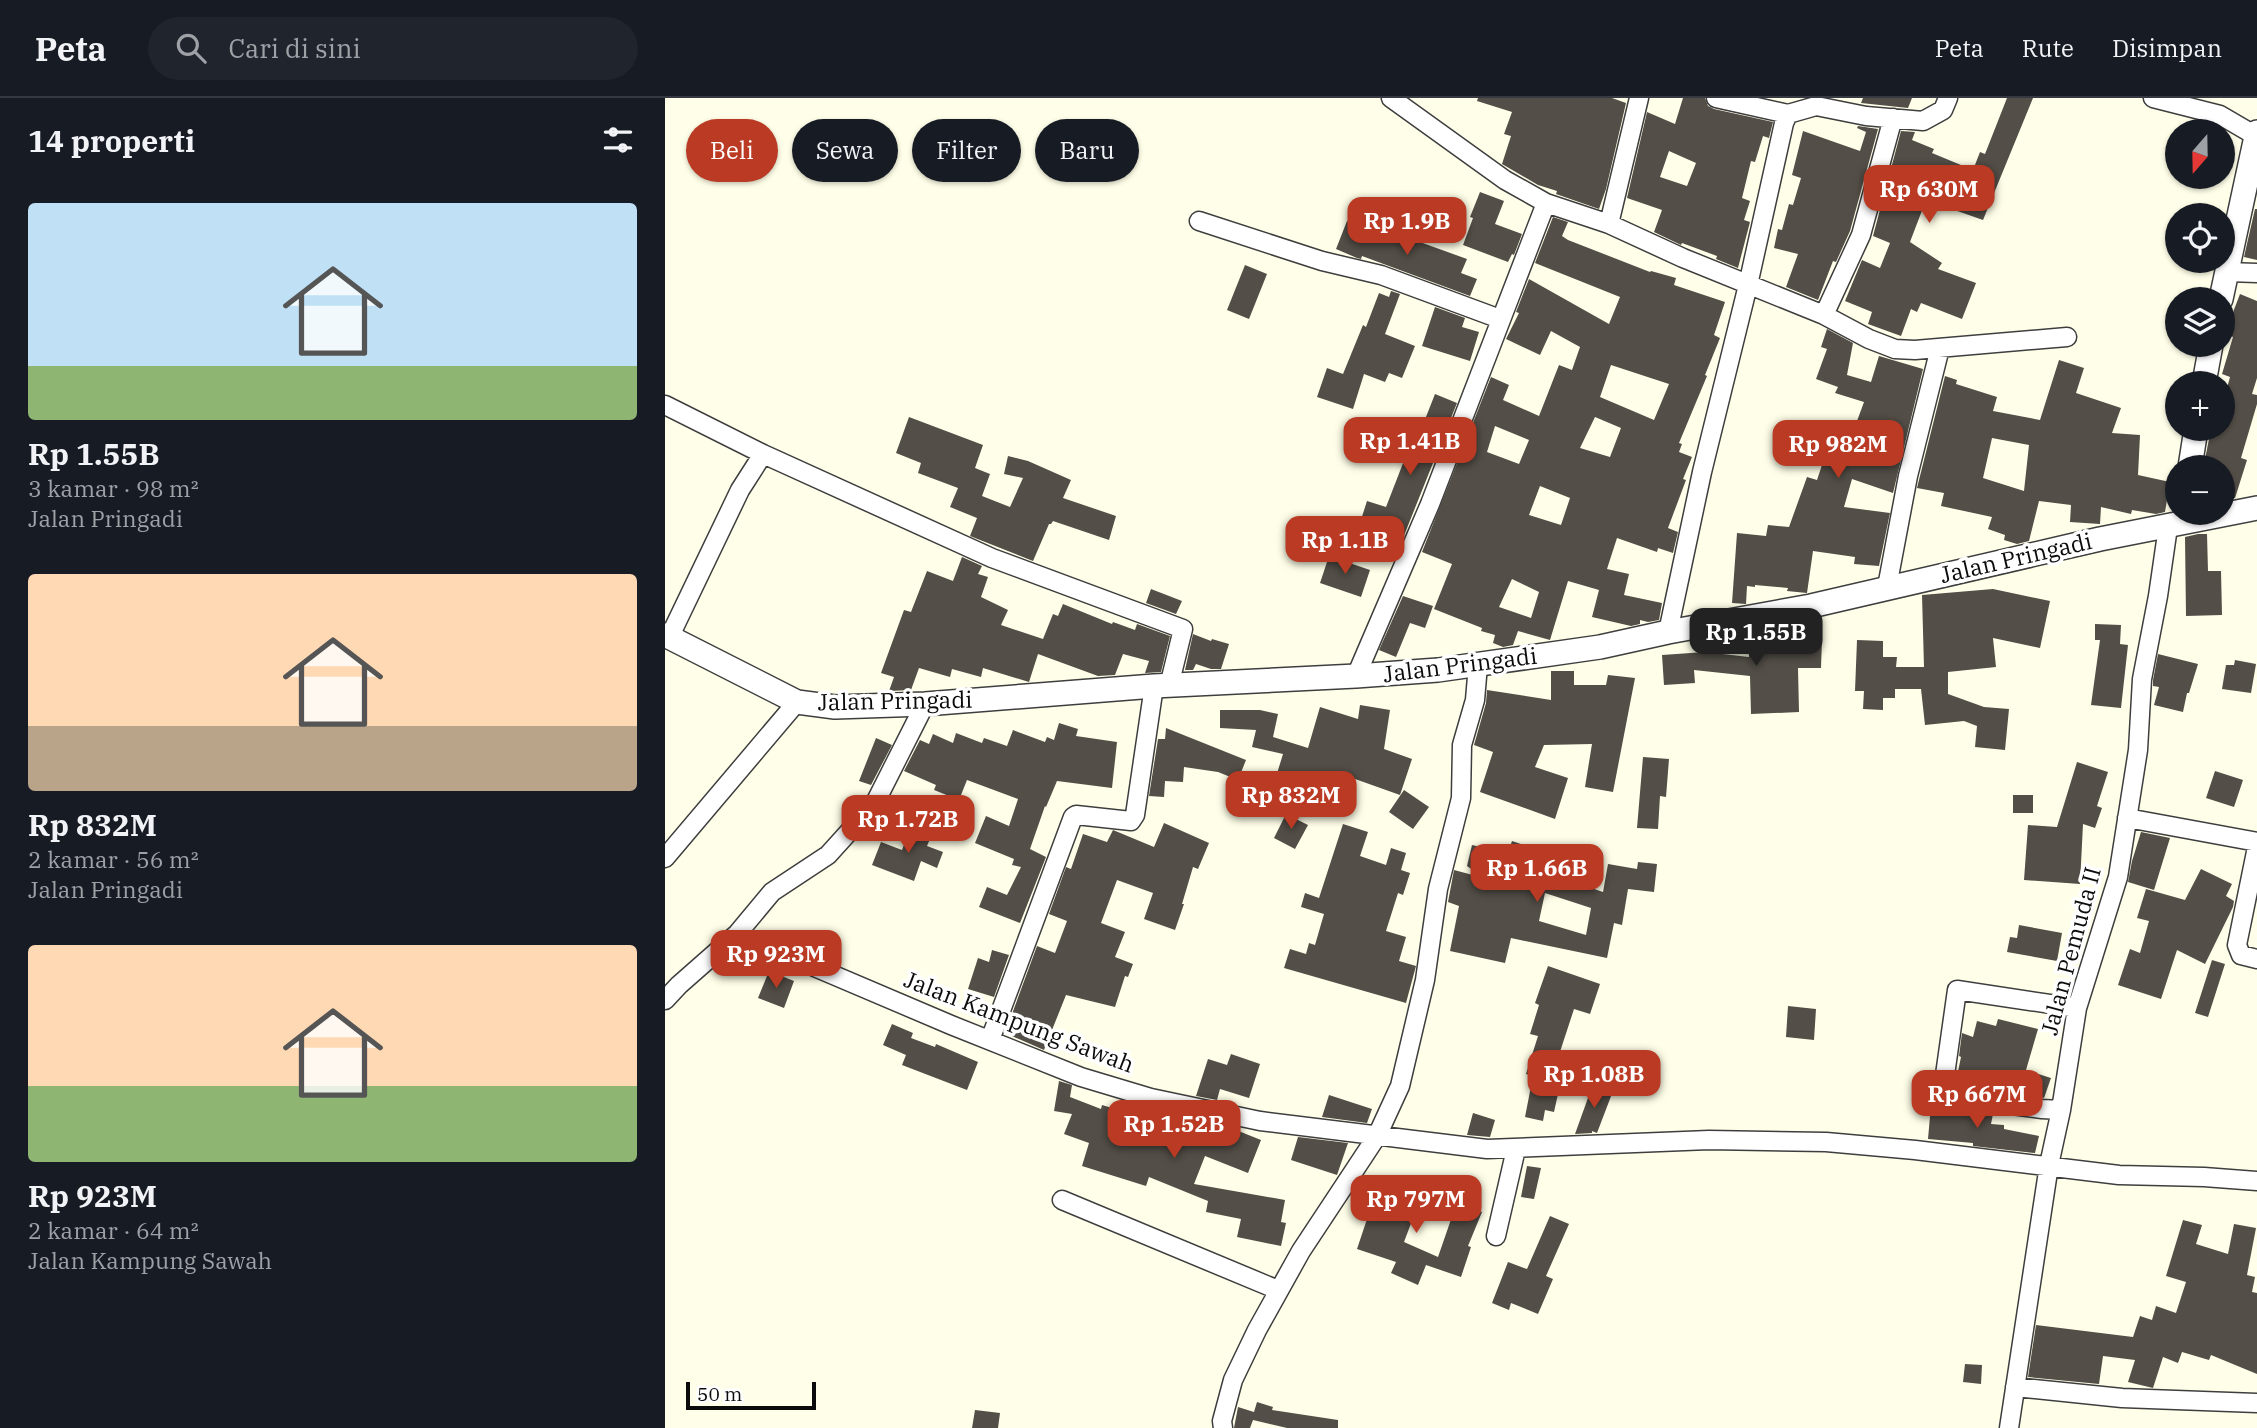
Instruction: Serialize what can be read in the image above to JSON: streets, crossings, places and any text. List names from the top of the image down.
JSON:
{
  "streets": {
    "street": ["Jalan Pringadi", "Jalan Pemuda II", "Jalan Kampung Sawah"]
  },
  "crossings": [
    ["Jalan Pemuda II", "Jalan Kampung Sawah"]
  ],
  "scale_bar": "50 m",
  "north": "bottom",
  "page": {
    "header": "Peta",
    "search": "Cari di sini",
    "nav": ["Peta", "Rute", "Disimpan"],
    "heading": "14 properti",
    "map_buttons": ["+", "−"],
    "chip": [
      "Beli",
      "Sewa",
      "Filter",
      "Baru"
    ],
    "price": [
      "Rp 630M",
      "Rp 1.9B",
      "Rp 1.41B",
      "Rp 982M",
      "Rp 1.1B",
      "Rp 1.55B",
      "Rp 832M",
      "Rp 1.72B",
      "Rp 1.66B",
      "Rp 923M",
      "Rp 1.08B",
      "Rp 667M",
      "Rp 1.52B",
      "Rp 797M"
    ],
    "list": [
      {
        "name": "Rp 1.55B",
        "note": "3 kamar · 98 m² · Jalan Pringadi"
      },
      {
        "name": "Rp 832M",
        "note": "2 kamar · 56 m² · Jalan Pringadi"
      },
      {
        "name": "Rp 923M",
        "note": "2 kamar · 64 m² · Jalan Kampung Sawah"
      }
    ],
    "scale": "50 m"
  }
}
